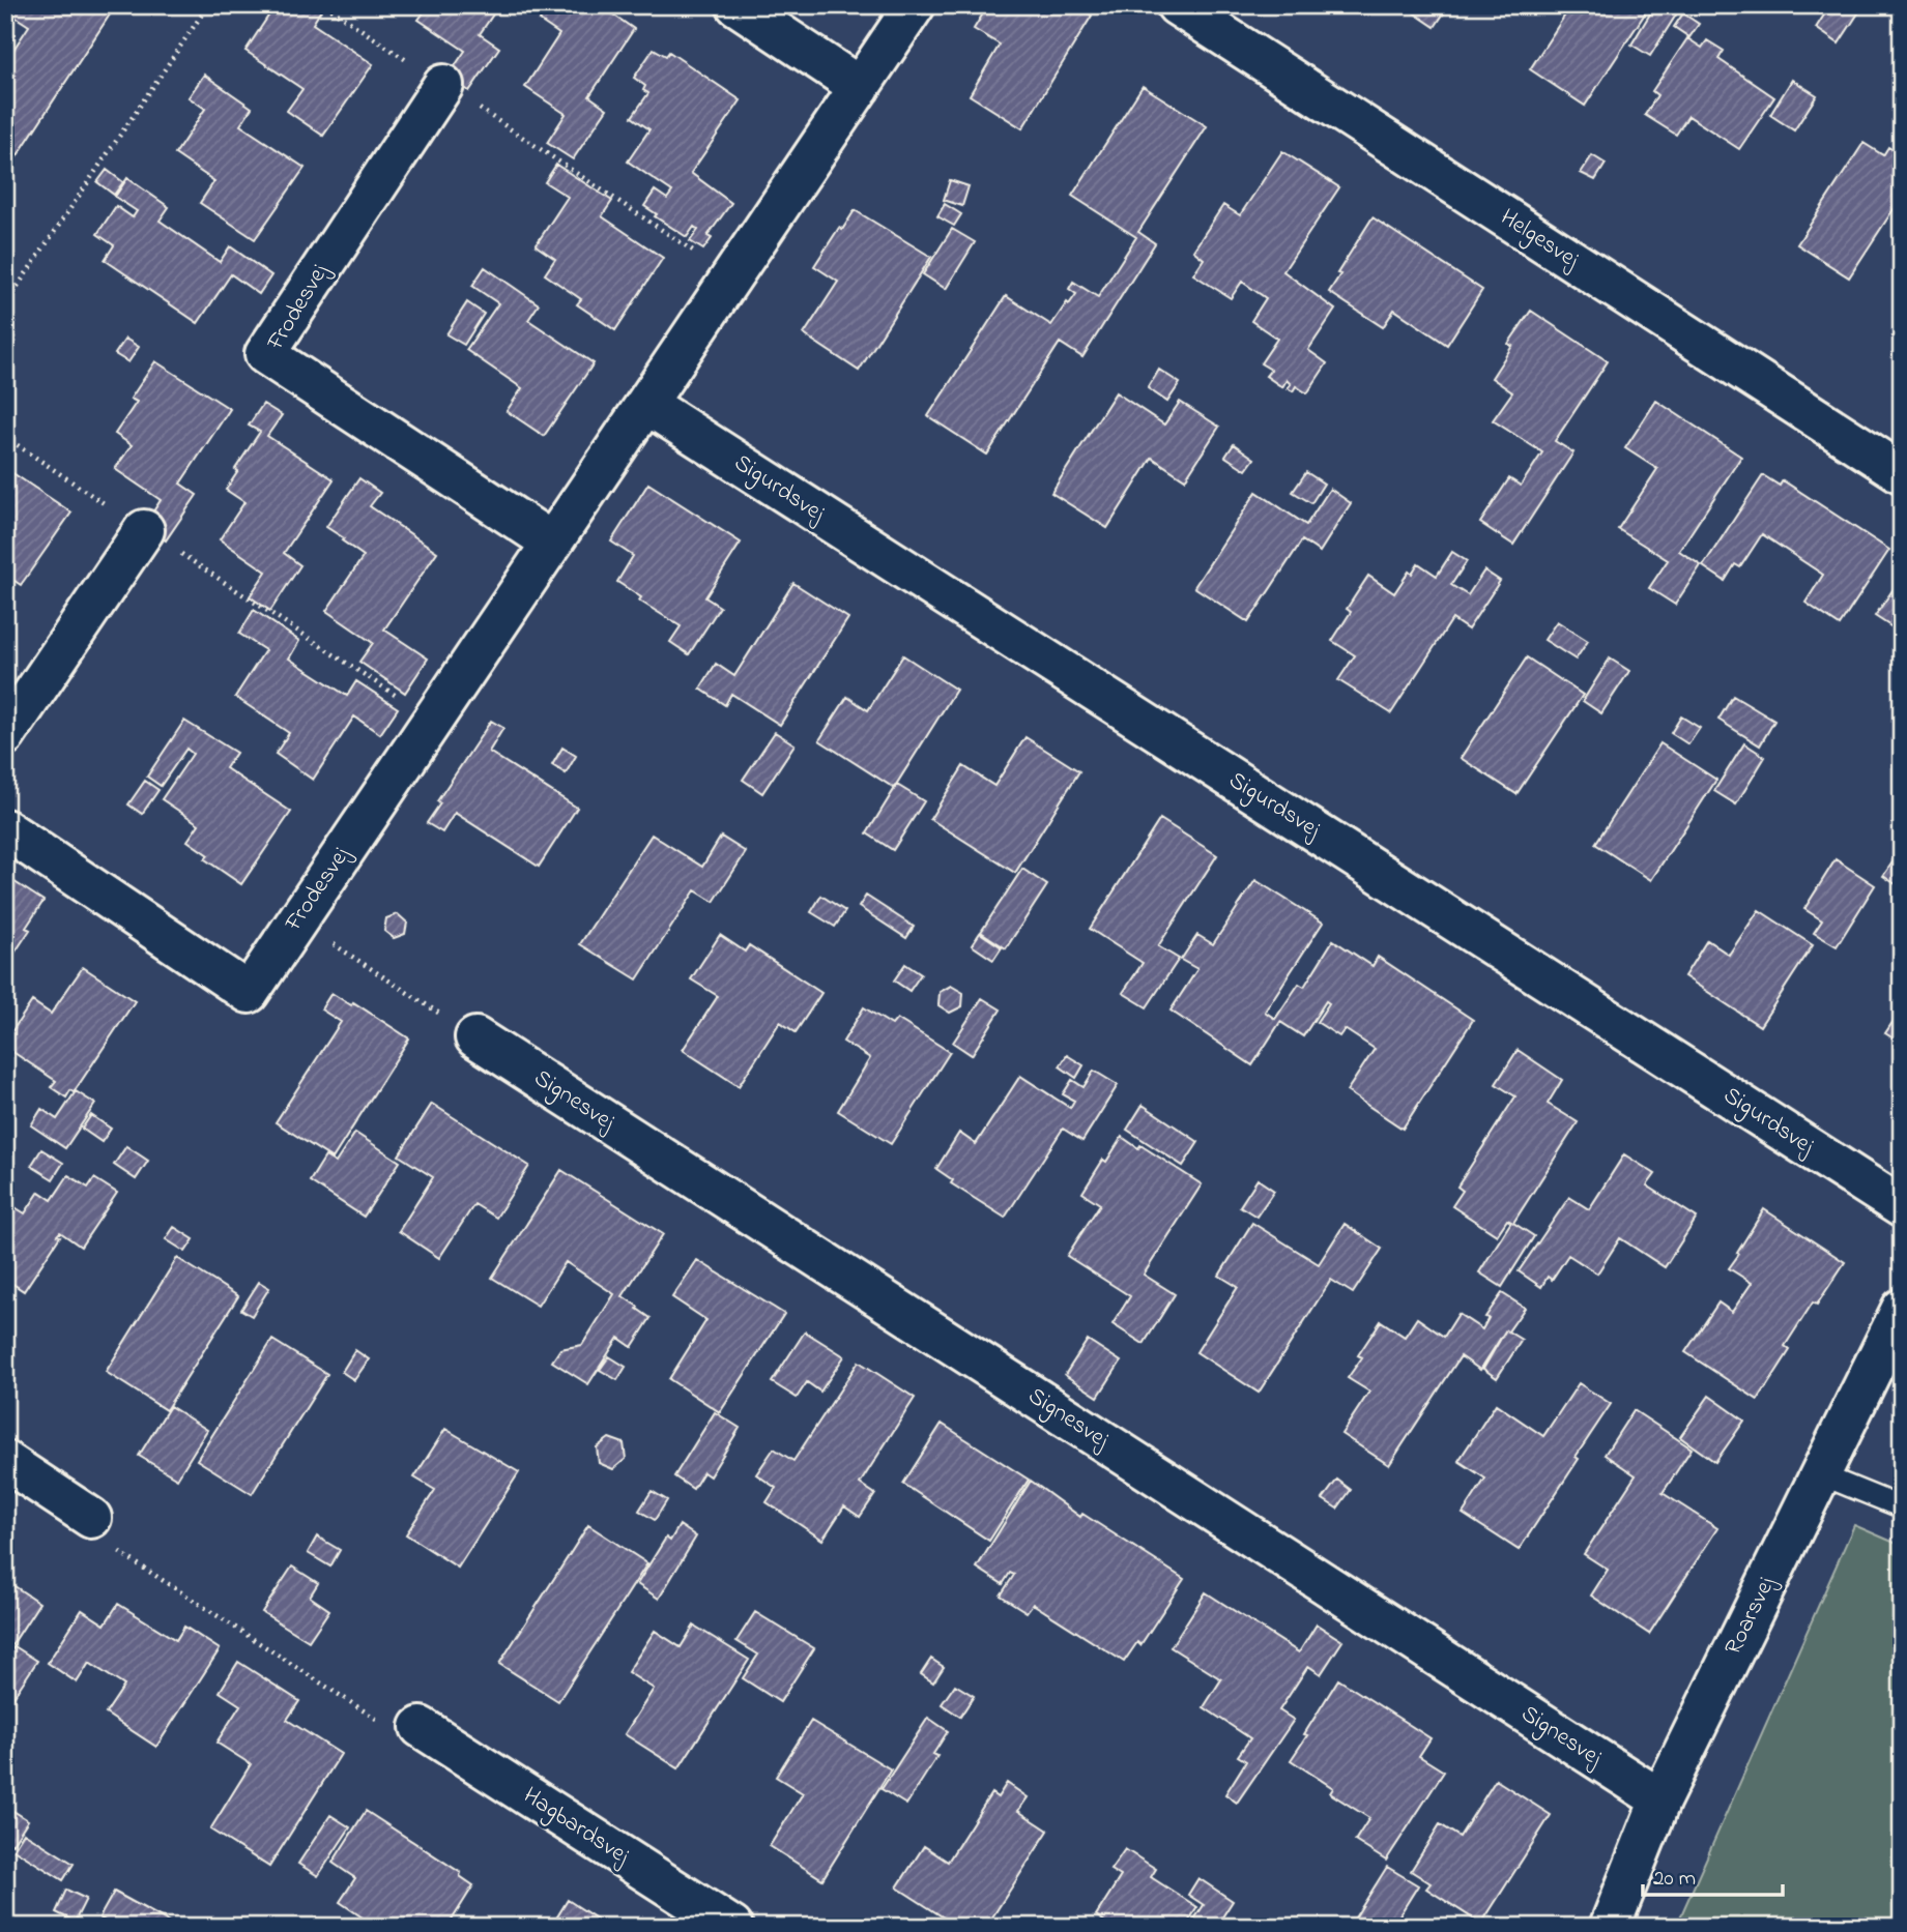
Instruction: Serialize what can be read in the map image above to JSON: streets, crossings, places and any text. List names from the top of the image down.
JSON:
{
  "streets": {
    "street": [
      "Helgesvej",
      "Frodesvej",
      "Sigurdsvej",
      "Signesvej",
      "Roarsvej",
      "Hagbardsvej"
    ]
  },
  "crossings": [
    ["Frodesvej", "Sigurdsvej"],
    ["Signesvej", "Roarsvej"]
  ],
  "scale_bar": "20 m"
}
